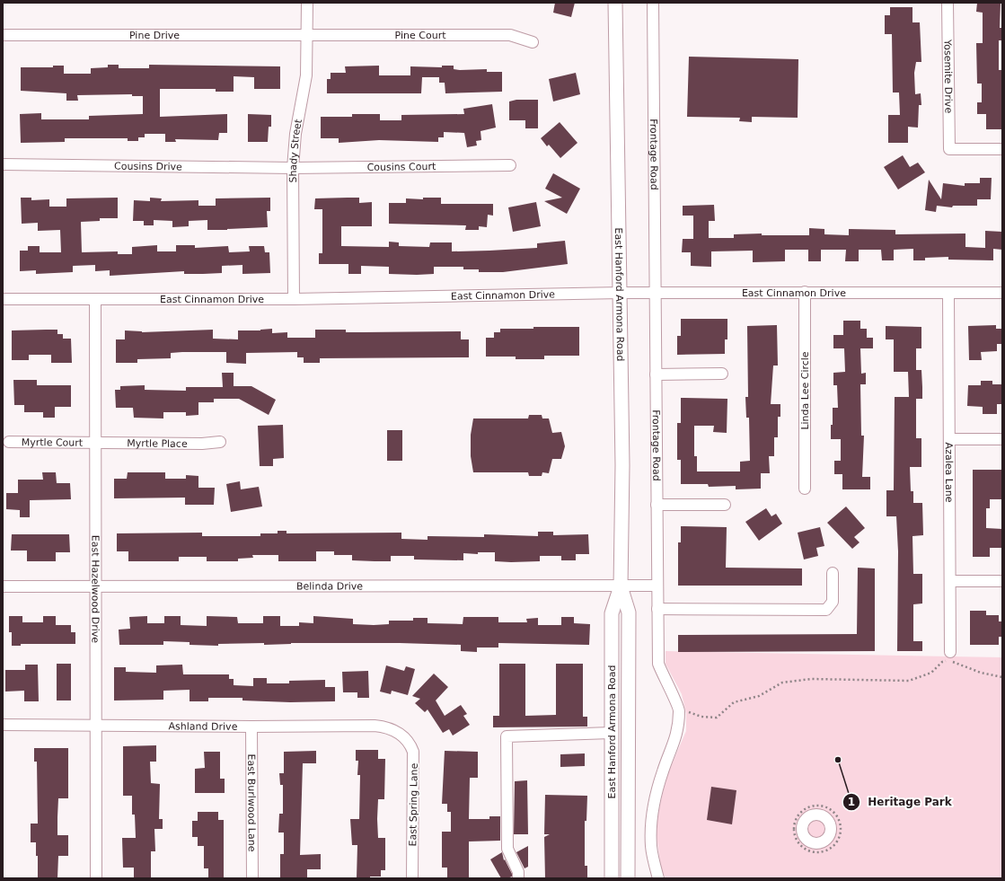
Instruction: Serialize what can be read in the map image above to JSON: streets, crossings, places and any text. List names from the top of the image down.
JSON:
{
  "streets": {
    "main road": ["East Hanford Armona Road"],
    "street": [
      "Pine Drive",
      "Pine Court",
      "Yosemite Drive",
      "Shady Street",
      "Frontage Road",
      "Cousins Drive",
      "Cousins Court",
      "East Cinnamon Drive",
      "Linda Lee Circle",
      "Myrtle Court",
      "Myrtle Place",
      "Azalea Lane",
      "Belinda Drive",
      "East Hazelwood Drive",
      "Ashland Drive",
      "East Burlwood Lane",
      "East Spring Lane"
    ]
  },
  "crossings": [
    ["Pine Drive", "Pine Court"],
    ["Pine Drive", "Shady Street"],
    ["Pine Court", "Shady Street"],
    ["Shady Street", "Cousins Drive"],
    ["Shady Street", "Cousins Court"],
    ["Shady Street", "East Cinnamon Drive"],
    ["Frontage Road", "East Cinnamon Drive"],
    ["Frontage Road", "Belinda Drive"],
    ["Cousins Drive", "Cousins Court"],
    ["East Cinnamon Drive", "East Hanford Armona Road"],
    ["East Cinnamon Drive", "Linda Lee Circle"],
    ["East Cinnamon Drive", "Azalea Lane"],
    ["East Cinnamon Drive", "East Hazelwood Drive"],
    ["East Hanford Armona Road", "Belinda Drive"],
    ["Myrtle Court", "Myrtle Place"],
    ["Myrtle Court", "East Hazelwood Drive"],
    ["Myrtle Place", "East Hazelwood Drive"],
    ["Belinda Drive", "East Hazelwood Drive"],
    ["East Hazelwood Drive", "Ashland Drive"],
    ["Ashland Drive", "East Burlwood Lane"],
    ["Ashland Drive", "East Spring Lane"]
  ],
  "places": ["Heritage Park"]
}
